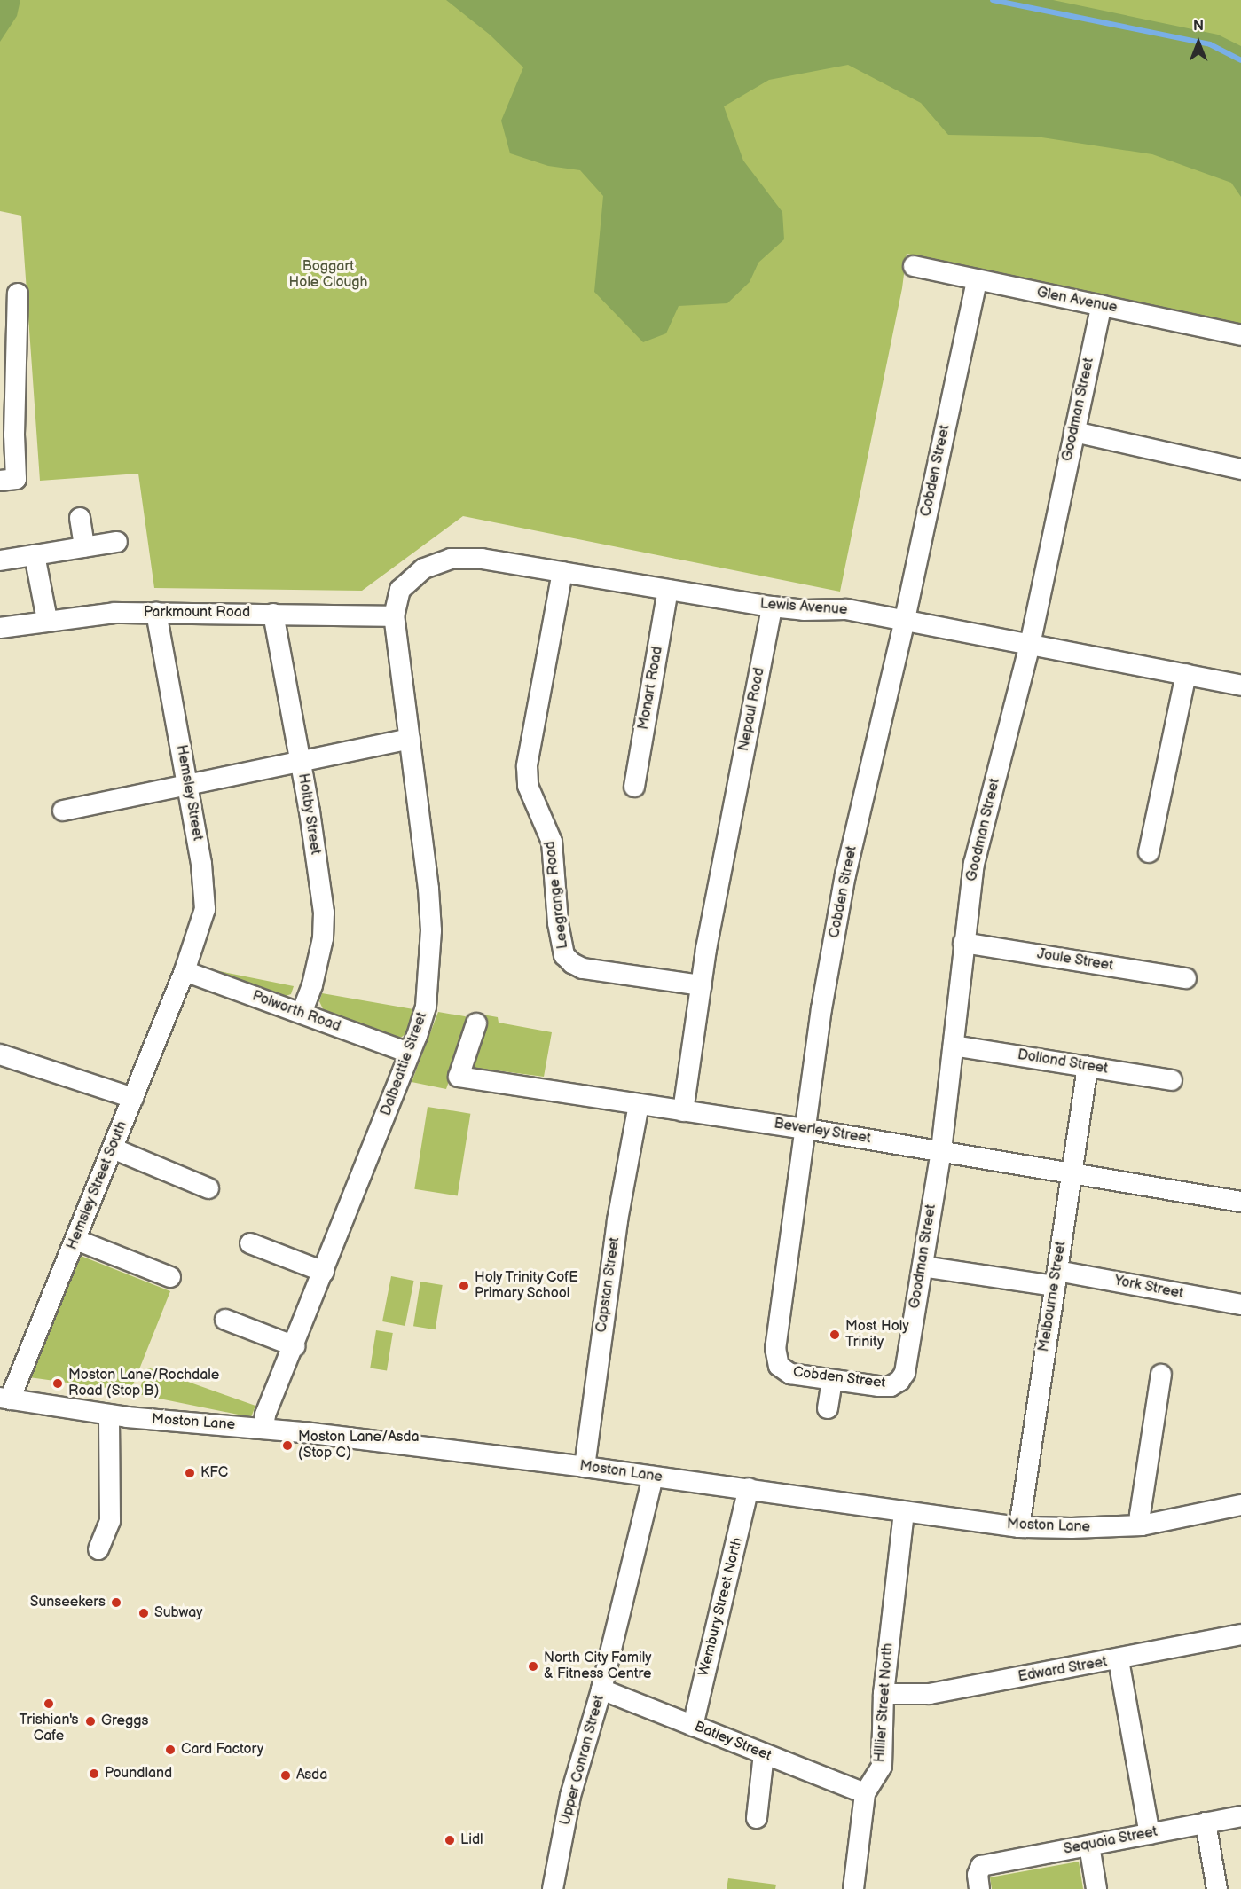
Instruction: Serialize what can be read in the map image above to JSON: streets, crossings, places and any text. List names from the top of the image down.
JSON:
{
  "streets": {
    "street": [
      "Glen Avenue",
      "Goodman Street",
      "Cobden Street",
      "Lewis Avenue",
      "Parkmount Road",
      "Monart Road",
      "Nepaul Road",
      "Hemsley Street",
      "Holtby Street",
      "Leegrange Road",
      "Joule Street",
      "Polworth Road",
      "Dollond Street",
      "Dalbeattie Street",
      "Beverley Street",
      "Hemsley Street South",
      "Capstan Street",
      "York Street",
      "Melbourne Street",
      "Moston Lane",
      "Wembury Street North",
      "Edward Street",
      "Hillier Street North",
      "Batley Street",
      "Upper Conran Street",
      "Sequoia Street"
    ]
  },
  "crossings": [
    ["Glen Avenue", "Goodman Street"],
    ["Glen Avenue", "Cobden Street"],
    ["Goodman Street", "Cobden Street"],
    ["Goodman Street", "Lewis Avenue"],
    ["Goodman Street", "Joule Street"],
    ["Goodman Street", "Dollond Street"],
    ["Goodman Street", "Beverley Street"],
    ["Goodman Street", "York Street"],
    ["Cobden Street", "Lewis Avenue"],
    ["Cobden Street", "Beverley Street"],
    ["Lewis Avenue", "Parkmount Road"],
    ["Lewis Avenue", "Monart Road"],
    ["Lewis Avenue", "Nepaul Road"],
    ["Lewis Avenue", "Leegrange Road"],
    ["Lewis Avenue", "Dalbeattie Street"],
    ["Parkmount Road", "Hemsley Street"],
    ["Parkmount Road", "Holtby Street"],
    ["Parkmount Road", "Dalbeattie Street"],
    ["Nepaul Road", "Leegrange Road"],
    ["Nepaul Road", "Beverley Street"],
    ["Hemsley Street", "Polworth Road"],
    ["Hemsley Street", "Hemsley Street South"],
    ["Holtby Street", "Polworth Road"],
    ["Polworth Road", "Dalbeattie Street"],
    ["Polworth Road", "Hemsley Street South"],
    ["Dollond Street", "Melbourne Street"],
    ["Dalbeattie Street", "Moston Lane"],
    ["Beverley Street", "Capstan Street"],
    ["Beverley Street", "Melbourne Street"],
    ["Hemsley Street South", "Moston Lane"],
    ["Capstan Street", "Moston Lane"],
    ["York Street", "Melbourne Street"],
    ["Melbourne Street", "Moston Lane"],
    ["Moston Lane", "Wembury Street North"],
    ["Moston Lane", "Hillier Street North"],
    ["Moston Lane", "Upper Conran Street"],
    ["Wembury Street North", "Batley Street"],
    ["Edward Street", "Hillier Street North"],
    ["Hillier Street North", "Batley Street"],
    ["Batley Street", "Upper Conran Street"]
  ],
  "parks": ["Boggart Hole Clough"],
  "places": [
    "Holy Trinity CofE Primary School",
    "Most Holy Trinity",
    "Moston Lane/Rochdale Road (Stop B)",
    "Moston Lane/Asda (Stop C)",
    "KFC",
    "Sunseekers",
    "Subway",
    "North City Family & Fitness Centre",
    "Trishian's Cafe",
    "Greggs",
    "Card Factory",
    "Poundland",
    "Asda",
    "Lidl"
  ],
  "north": "top"
}
